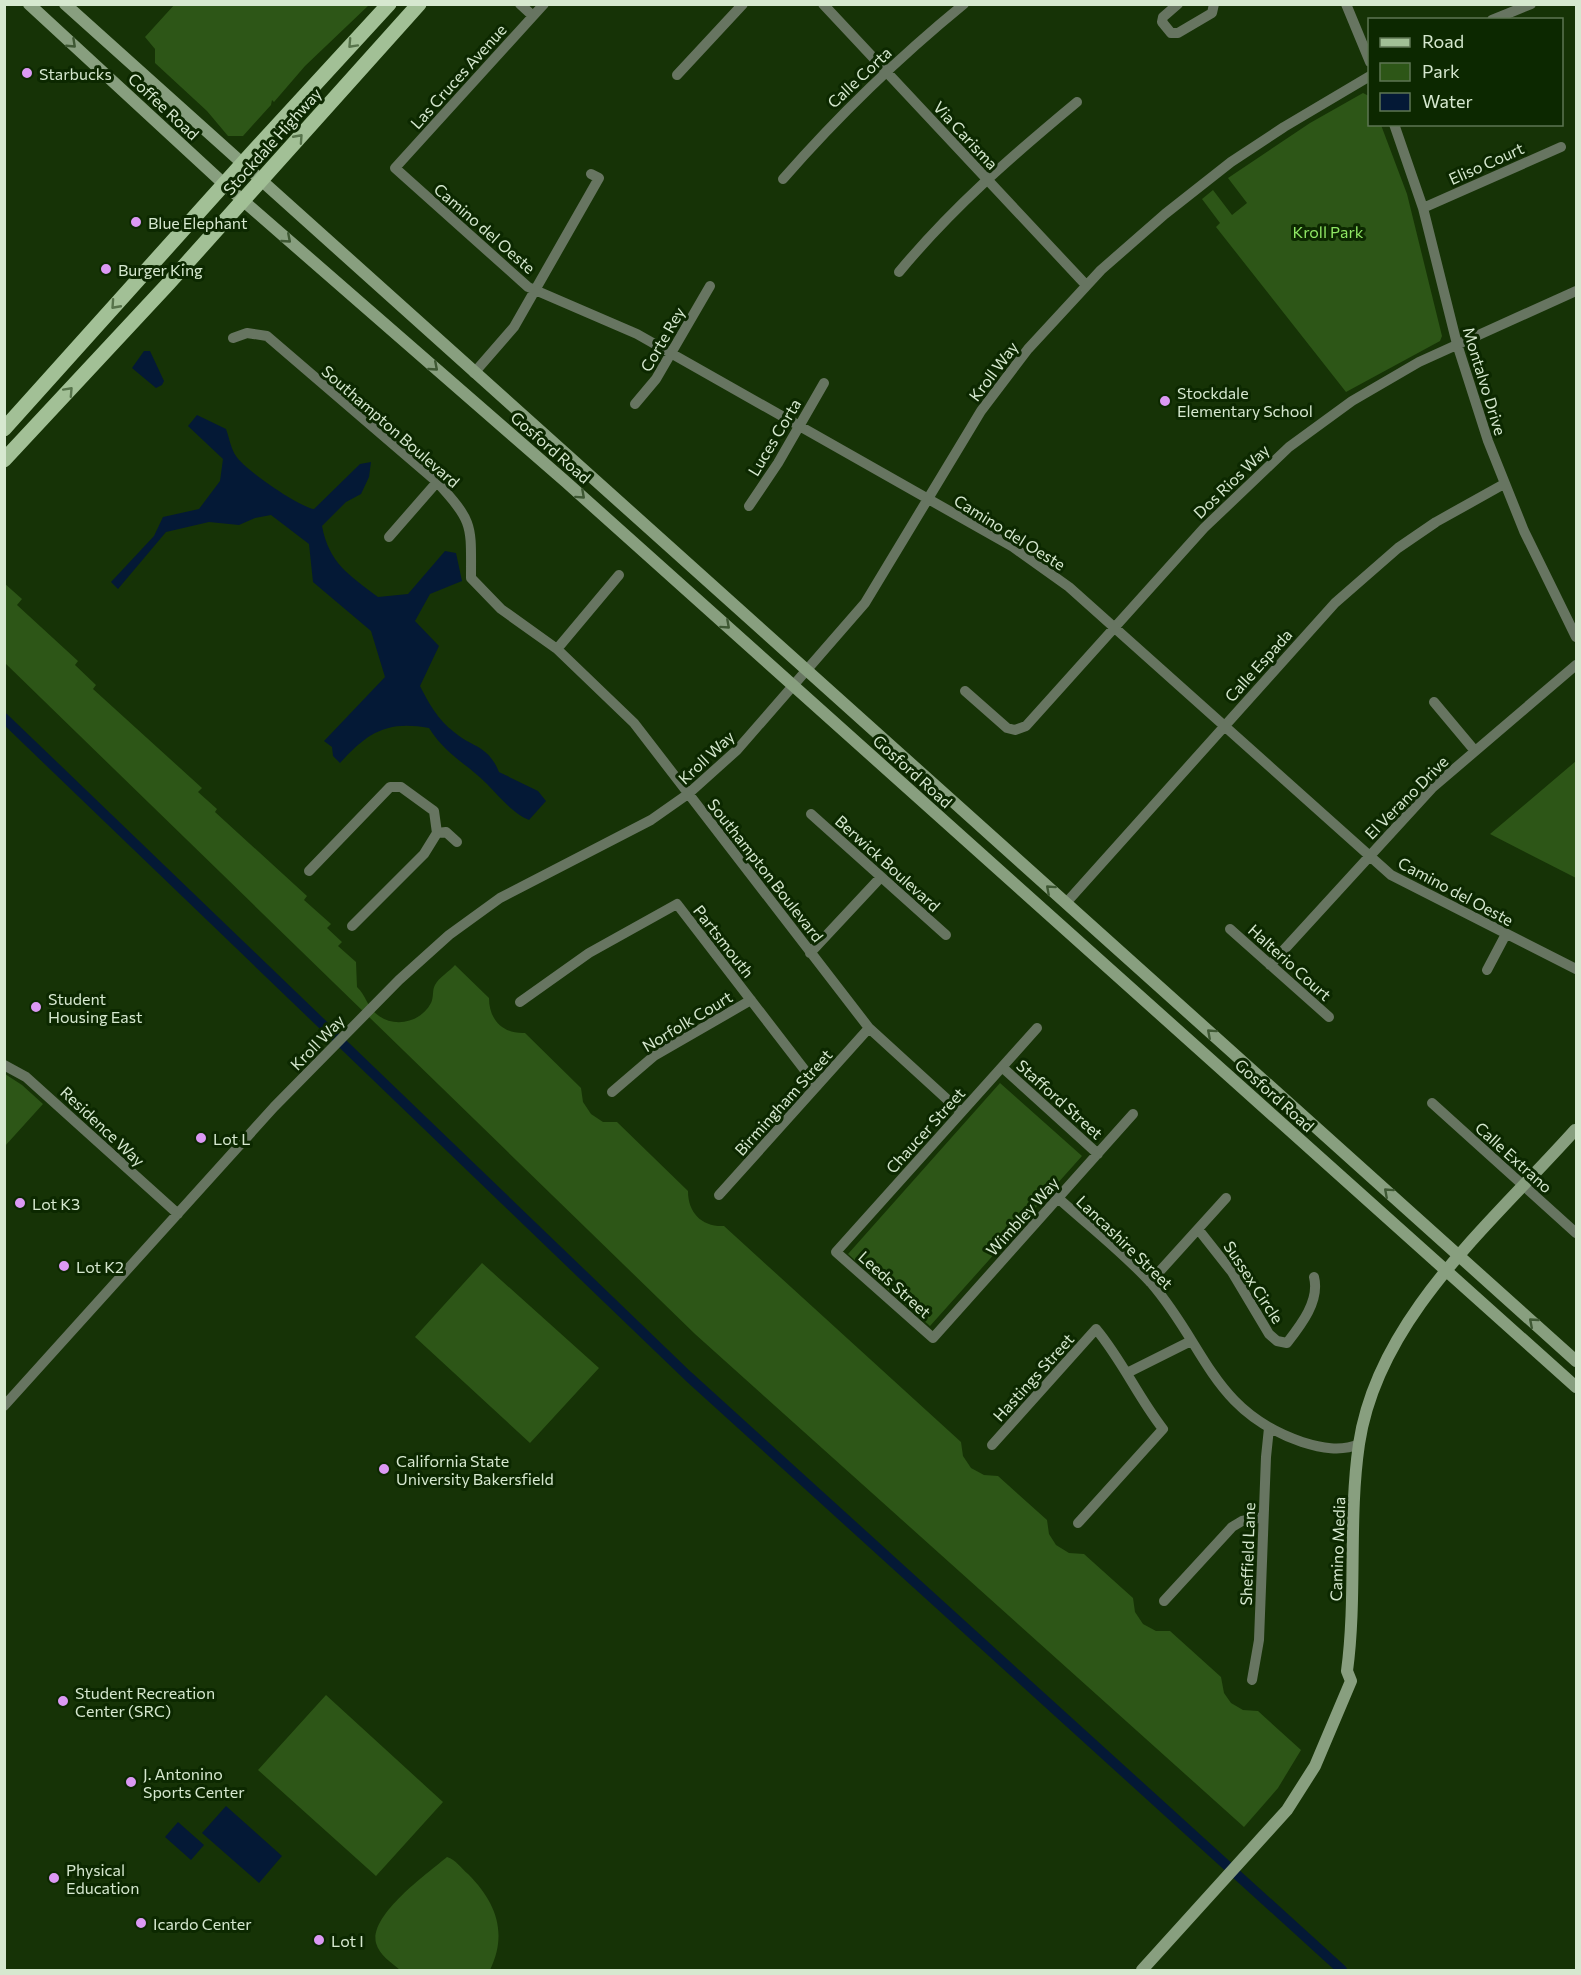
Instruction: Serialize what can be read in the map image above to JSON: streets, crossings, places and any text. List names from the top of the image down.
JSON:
{
  "streets": {
    "main road": [
      "Coffee Road",
      "Stockdale Highway",
      "Gosford Road",
      "Camino Media"
    ],
    "street": [
      "Las Cruces Avenue",
      "Calle Corta",
      "Via Carisma",
      "Eliso Court",
      "Camino del Oeste",
      "Corte Rey",
      "Kroll Way",
      "Montalvo Drive",
      "Southampton Boulevard",
      "Luces Corta",
      "Dos Rios Way",
      "Calle Espada",
      "El Verano Drive",
      "Berwick Boulevard",
      "Partsmouth",
      "Halterio Court",
      "Norfolk Court",
      "Stafford Street",
      "Birmingham Street",
      "Residence Way",
      "Chaucer Street",
      "Calle Extrano",
      "Wimbley Way",
      "Lancashire Street",
      "Sussex Circle",
      "Leeds Street",
      "Hastings Street",
      "Sheffield Lane"
    ]
  },
  "crossings": [
    ["Las Cruces Avenue", "Camino del Oeste"],
    ["Calle Corta", "Via Carisma"],
    ["Coffee Road", "Stockdale Highway"],
    ["Coffee Road", "Gosford Road"],
    ["Via Carisma", "Kroll Way"],
    ["Stockdale Highway", "Gosford Road"],
    ["Eliso Court", "Montalvo Drive"],
    ["Camino del Oeste", "Corte Rey"],
    ["Camino del Oeste", "Kroll Way"],
    ["Camino del Oeste", "Luces Corta"],
    ["Camino del Oeste", "Dos Rios Way"],
    ["Camino del Oeste", "Calle Espada"],
    ["Camino del Oeste", "El Verano Drive"],
    ["Kroll Way", "Southampton Boulevard"],
    ["Kroll Way", "Gosford Road"],
    ["Kroll Way", "Residence Way"],
    ["Montalvo Drive", "Dos Rios Way"],
    ["Montalvo Drive", "Calle Espada"],
    ["Southampton Boulevard", "Birmingham Street"],
    ["Southampton Boulevard", "Chaucer Street"],
    ["Gosford Road", "Calle Espada"],
    ["Gosford Road", "Camino Media"],
    ["El Verano Drive", "Halterio Court"],
    ["Partsmouth", "Norfolk Court"],
    ["Partsmouth", "Birmingham Street"],
    ["Stafford Street", "Chaucer Street"],
    ["Stafford Street", "Wimbley Way"],
    ["Chaucer Street", "Leeds Street"],
    ["Calle Extrano", "Camino Media"],
    ["Wimbley Way", "Lancashire Street"],
    ["Wimbley Way", "Leeds Street"],
    ["Lancashire Street", "Camino Media"],
    ["Lancashire Street", "Sheffield Lane"]
  ],
  "parks": ["Kroll Park"],
  "places": [
    "Starbucks",
    "Blue Elephant",
    "Burger King",
    "Stockdale Elementary School",
    "Student Housing East",
    "Lot L",
    "Lot K3",
    "Lot K2",
    "California State University Bakersfield",
    "Student Recreation Center (SRC)",
    "J. Antonino Sports Center",
    "Physical Education",
    "Icardo Center",
    "Lot I"
  ],
  "legend": ["Road", "Park", "Water"]
}
